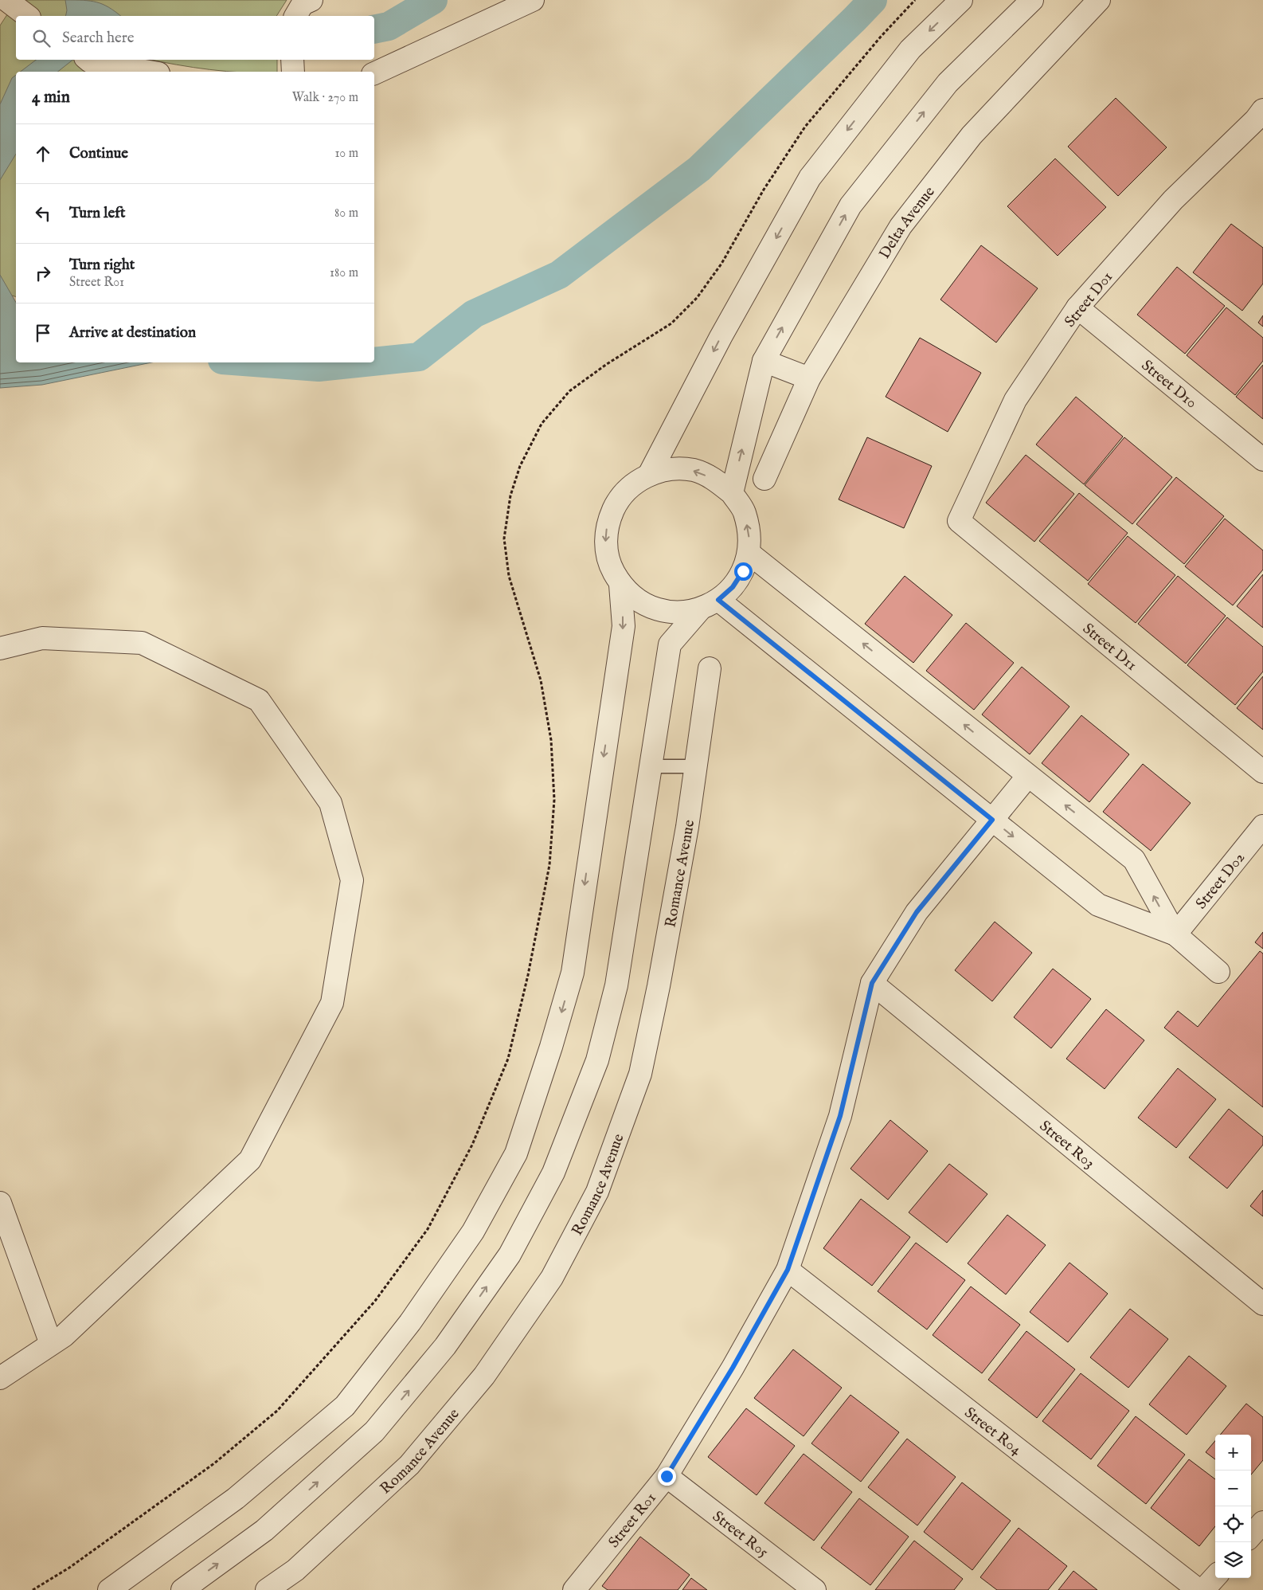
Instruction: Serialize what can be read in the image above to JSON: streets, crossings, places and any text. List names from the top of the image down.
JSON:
{
  "streets": {
    "street": [
      "Delta Avenue",
      "Street D01",
      "Street D10",
      "Street D11",
      "Romance Avenue",
      "Street D02",
      "Street R03",
      "Street R04",
      "Street R01",
      "Street R05"
    ]
  },
  "crossings": [
    ["Street D01", "Street D10"],
    ["Street D01", "Street D11"],
    ["Street R03", "Street R01"],
    ["Street R04", "Street R01"],
    ["Street R01", "Street R05"]
  ],
  "page": {
    "search": "Search here",
    "heading": ["4 min", "Walk · 270 m"],
    "list": [
      ["Continue", "10 m"],
      ["Turn left", "80 m"],
      ["Turn right", "Street R01", "180 m"],
      "Arrive at destination"
    ],
    "map_buttons": ["+", "−"]
  }
}
